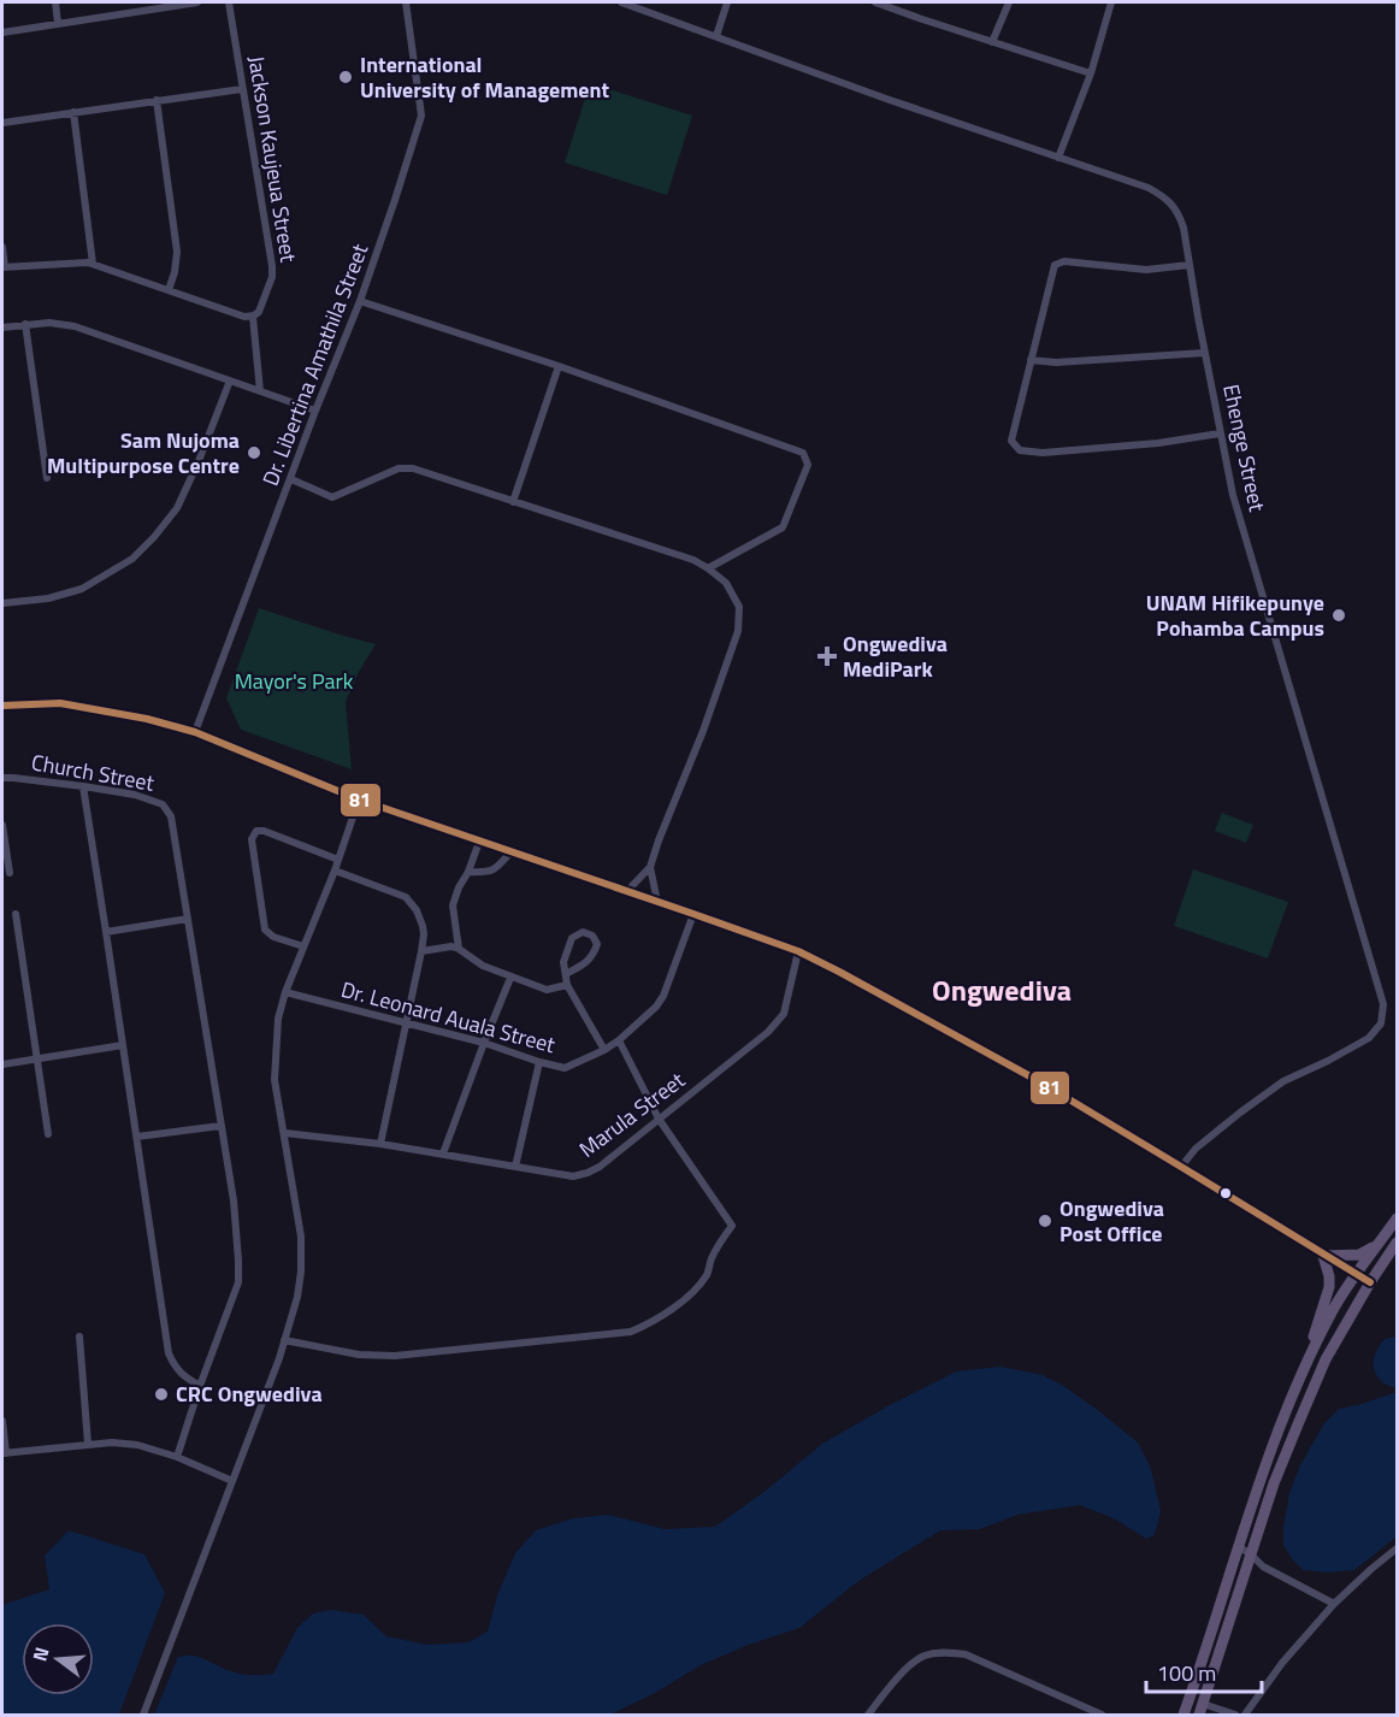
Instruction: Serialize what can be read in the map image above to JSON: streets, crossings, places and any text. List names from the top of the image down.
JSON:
{
  "streets": {
    "street": [
      "Jackson Kaujeua Street",
      "Dr. Libertina Amathila Street",
      "Ehenge Street",
      "Church Street",
      "Dr. Leonard Auala Street",
      "Marula Street"
    ]
  },
  "districts": ["Ongwediva"],
  "parks": ["Mayor's Park"],
  "places": {
    "other": [
      "International University of Management",
      "Sam Nujoma Multipurpose Centre",
      "UNAM Hifikepunye Pohamba Campus",
      "Ongwediva Post Office",
      "CRC Ongwediva"
    ],
    "health": ["Ongwediva MediPark"]
  },
  "lines": ["transit line 81"],
  "scale_bar": "100 m",
  "north": "left"
}
